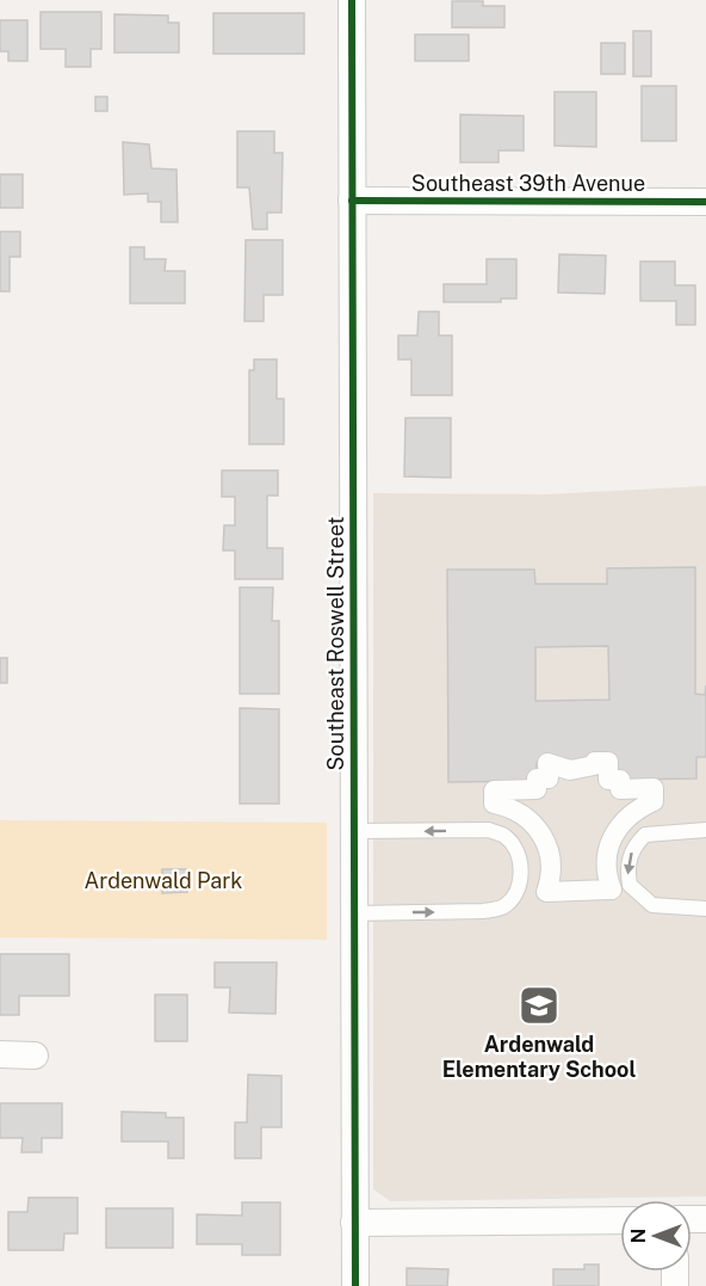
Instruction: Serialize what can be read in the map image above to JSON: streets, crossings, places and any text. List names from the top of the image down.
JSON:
{
  "streets": {
    "street": ["Southeast 39th Avenue", "Southeast Roswell Street"]
  },
  "crossings": [
    ["Southeast 39th Avenue", "Southeast Roswell Street"]
  ],
  "parks": ["Ardenwald Park"],
  "places": {
    "school or university": ["Ardenwald Elementary School"]
  },
  "north": "left"
}
